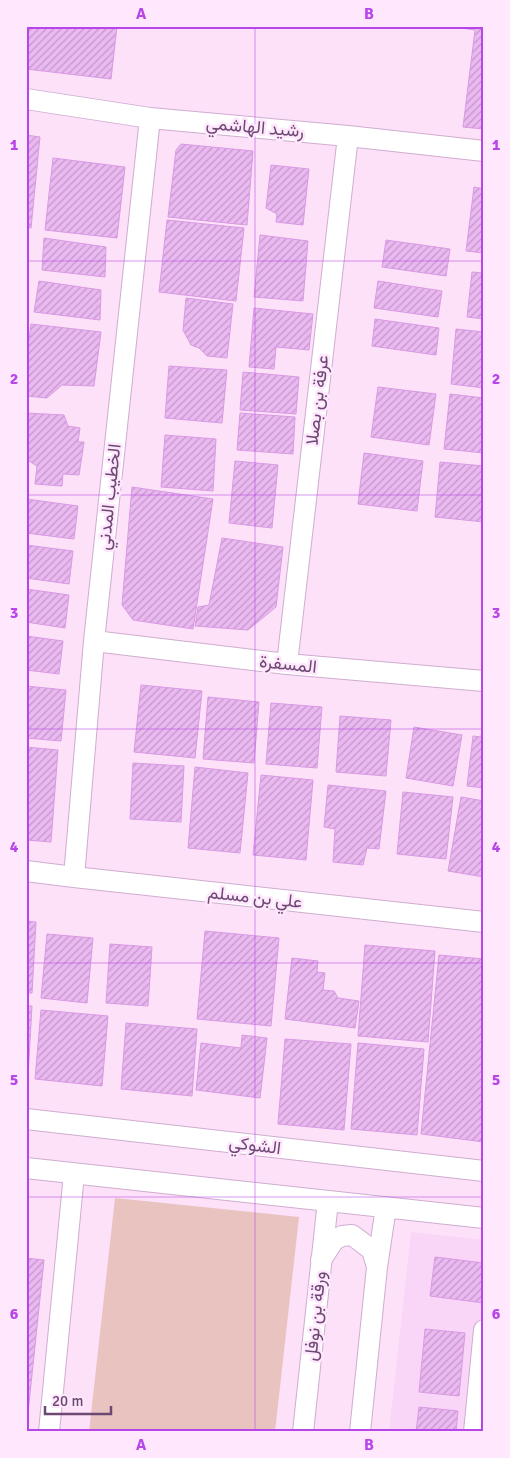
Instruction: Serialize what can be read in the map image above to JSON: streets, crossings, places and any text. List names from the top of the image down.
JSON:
{
  "streets": {
    "street": [
      "رشيد الهاشمي",
      "عرفة بن بصلا",
      "الخطيب المدني",
      "المسفرة",
      "علي بن مسلم",
      "الشوكي",
      "ورقة بن نوفل"
    ]
  },
  "crossings": [
    ["رشيد الهاشمي", "عرفة بن بصلا"],
    ["رشيد الهاشمي", "الخطيب المدني"],
    ["عرفة بن بصلا", "المسفرة"],
    ["الخطيب المدني", "المسفرة"],
    ["الخطيب المدني", "علي بن مسلم"]
  ],
  "scale_bar": "20 m",
  "grid": {
    "columns": ["A", "B"],
    "rows": [
      "1",
      "2",
      "3",
      "4",
      "5",
      "6"
    ]
  }
}
